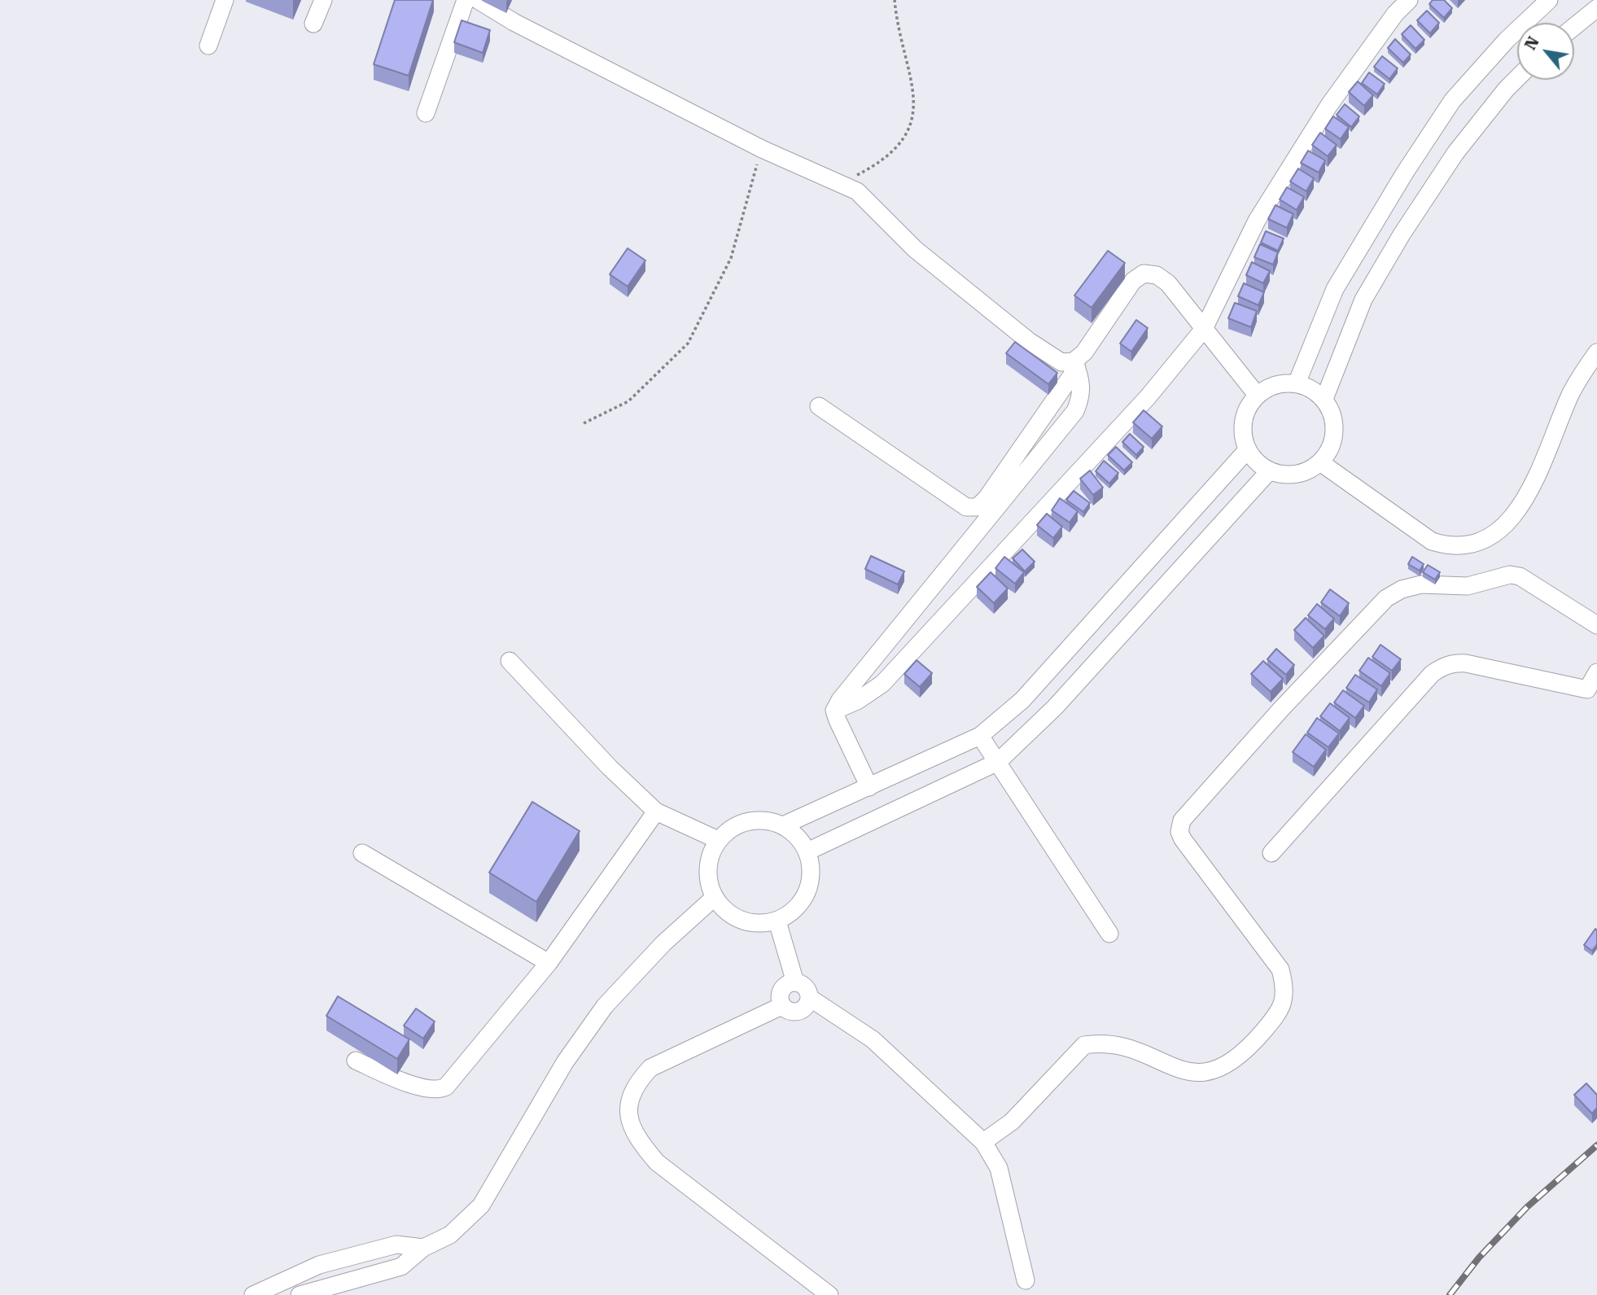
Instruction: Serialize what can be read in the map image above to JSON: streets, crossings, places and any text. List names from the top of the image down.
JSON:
{
  "north": "top left"
}
